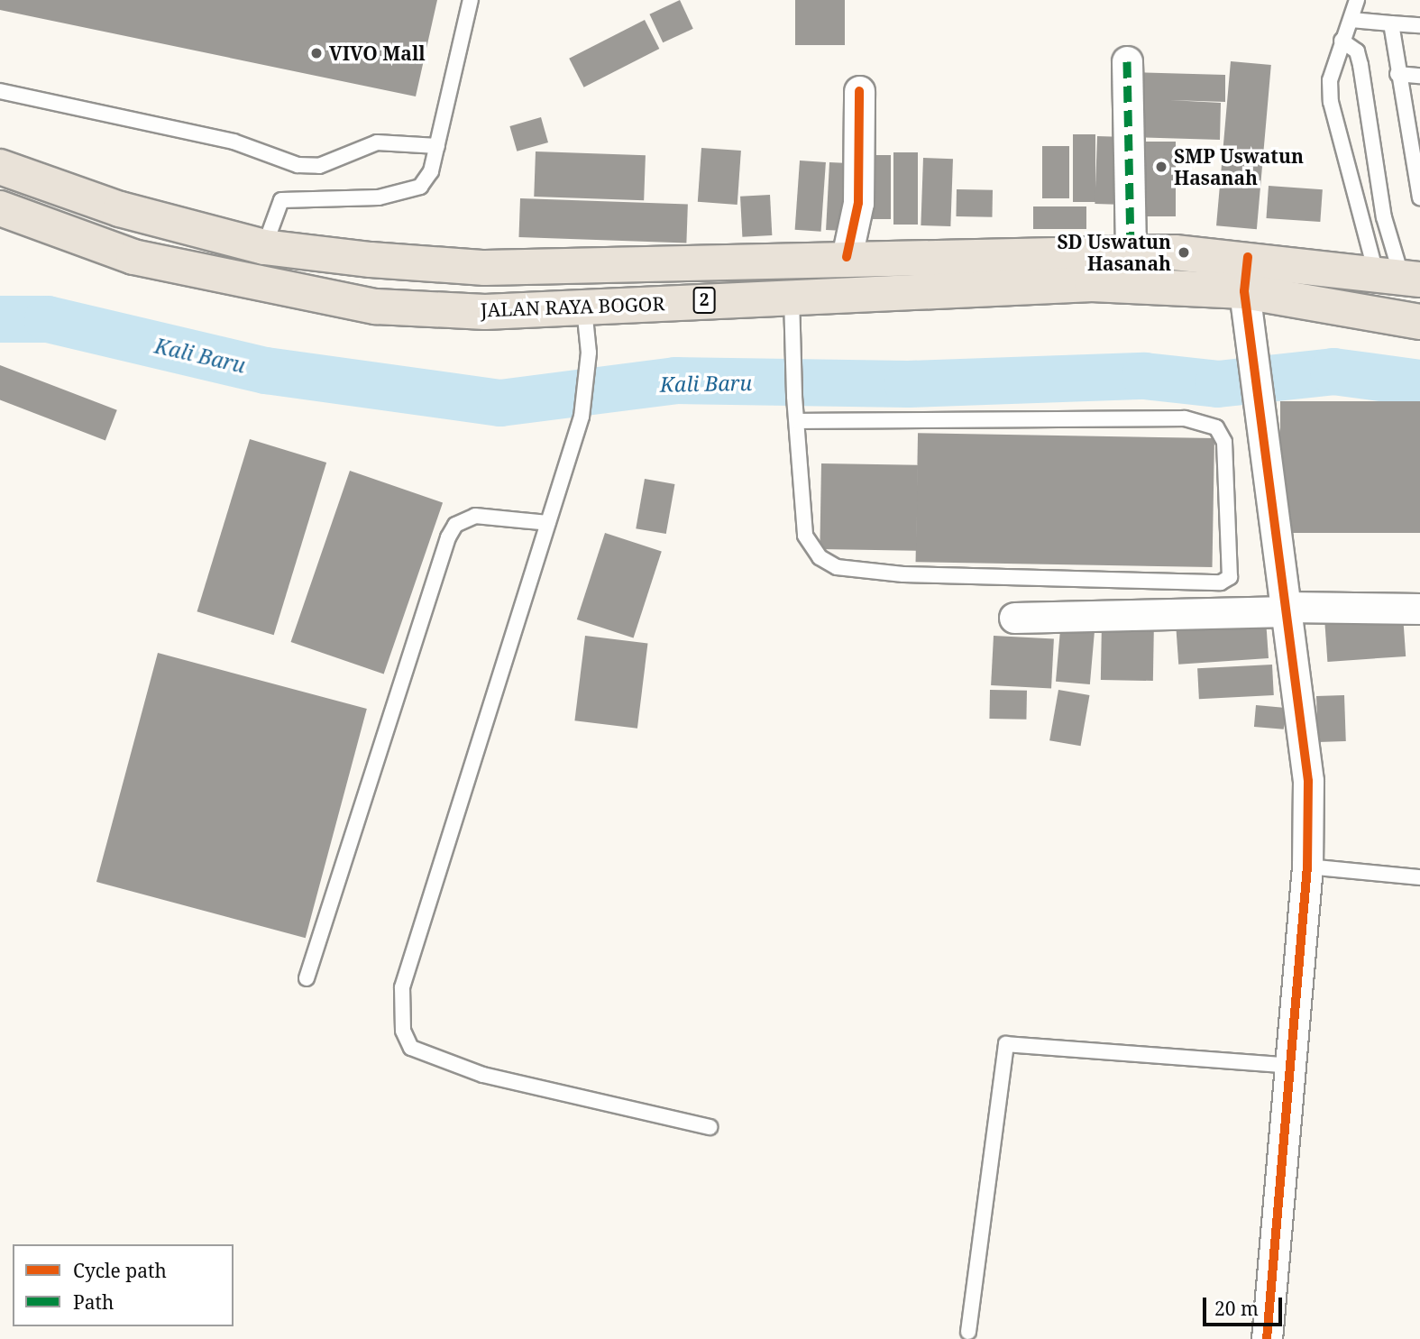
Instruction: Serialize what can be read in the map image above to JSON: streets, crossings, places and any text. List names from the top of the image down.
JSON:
{
  "streets": {
    "highway": ["2", "JALAN RAYA BOGOR"]
  },
  "water": ["Kali Baru"],
  "places": ["VIVO Mall", "SMP Uswatun Hasanah", "SD Uswatun Hasanah"],
  "legend": ["Cycle path", "Path"],
  "scale_bar": "20 m"
}
